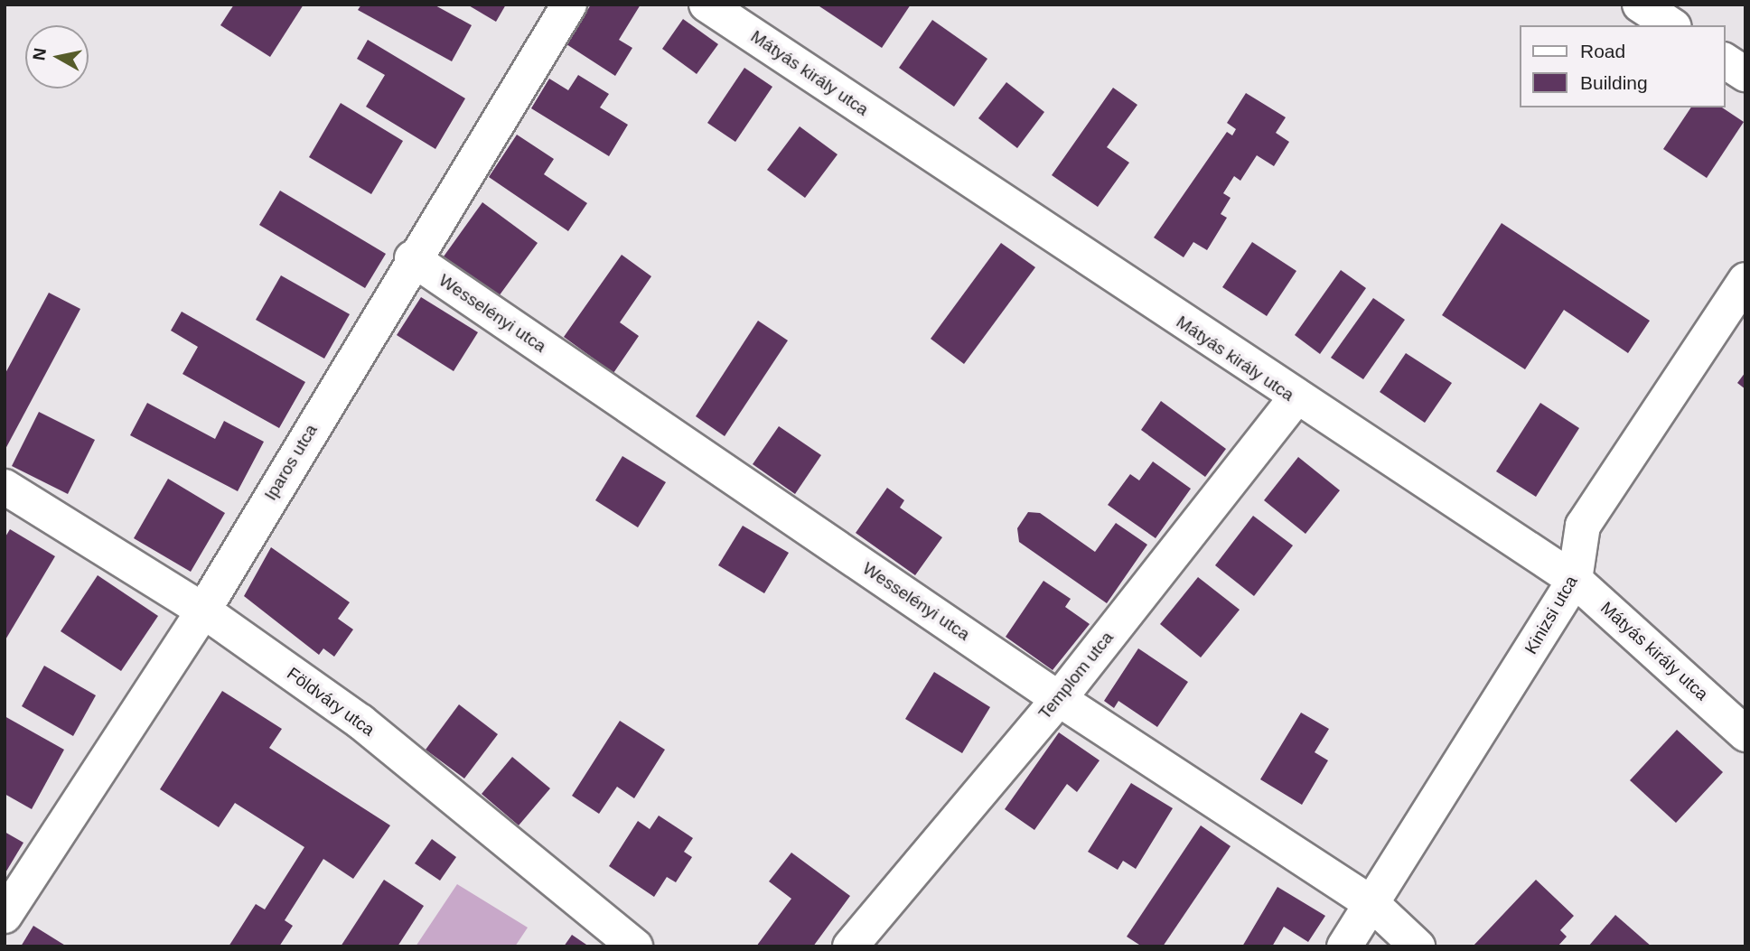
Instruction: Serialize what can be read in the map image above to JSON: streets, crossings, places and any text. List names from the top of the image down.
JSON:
{
  "streets": {
    "street": [
      "Mátyás király utca",
      "Wesselényi utca",
      "Iparos utca",
      "Kinizsi utca",
      "Templom utca",
      "Földváry utca"
    ]
  },
  "crossings": [
    ["Mátyás király utca", "Kinizsi utca"],
    ["Mátyás király utca", "Templom utca"],
    ["Wesselényi utca", "Iparos utca"],
    ["Wesselényi utca", "Kinizsi utca"],
    ["Wesselényi utca", "Templom utca"],
    ["Iparos utca", "Földváry utca"]
  ],
  "legend": ["Road", "Building"],
  "north": "left"
}
